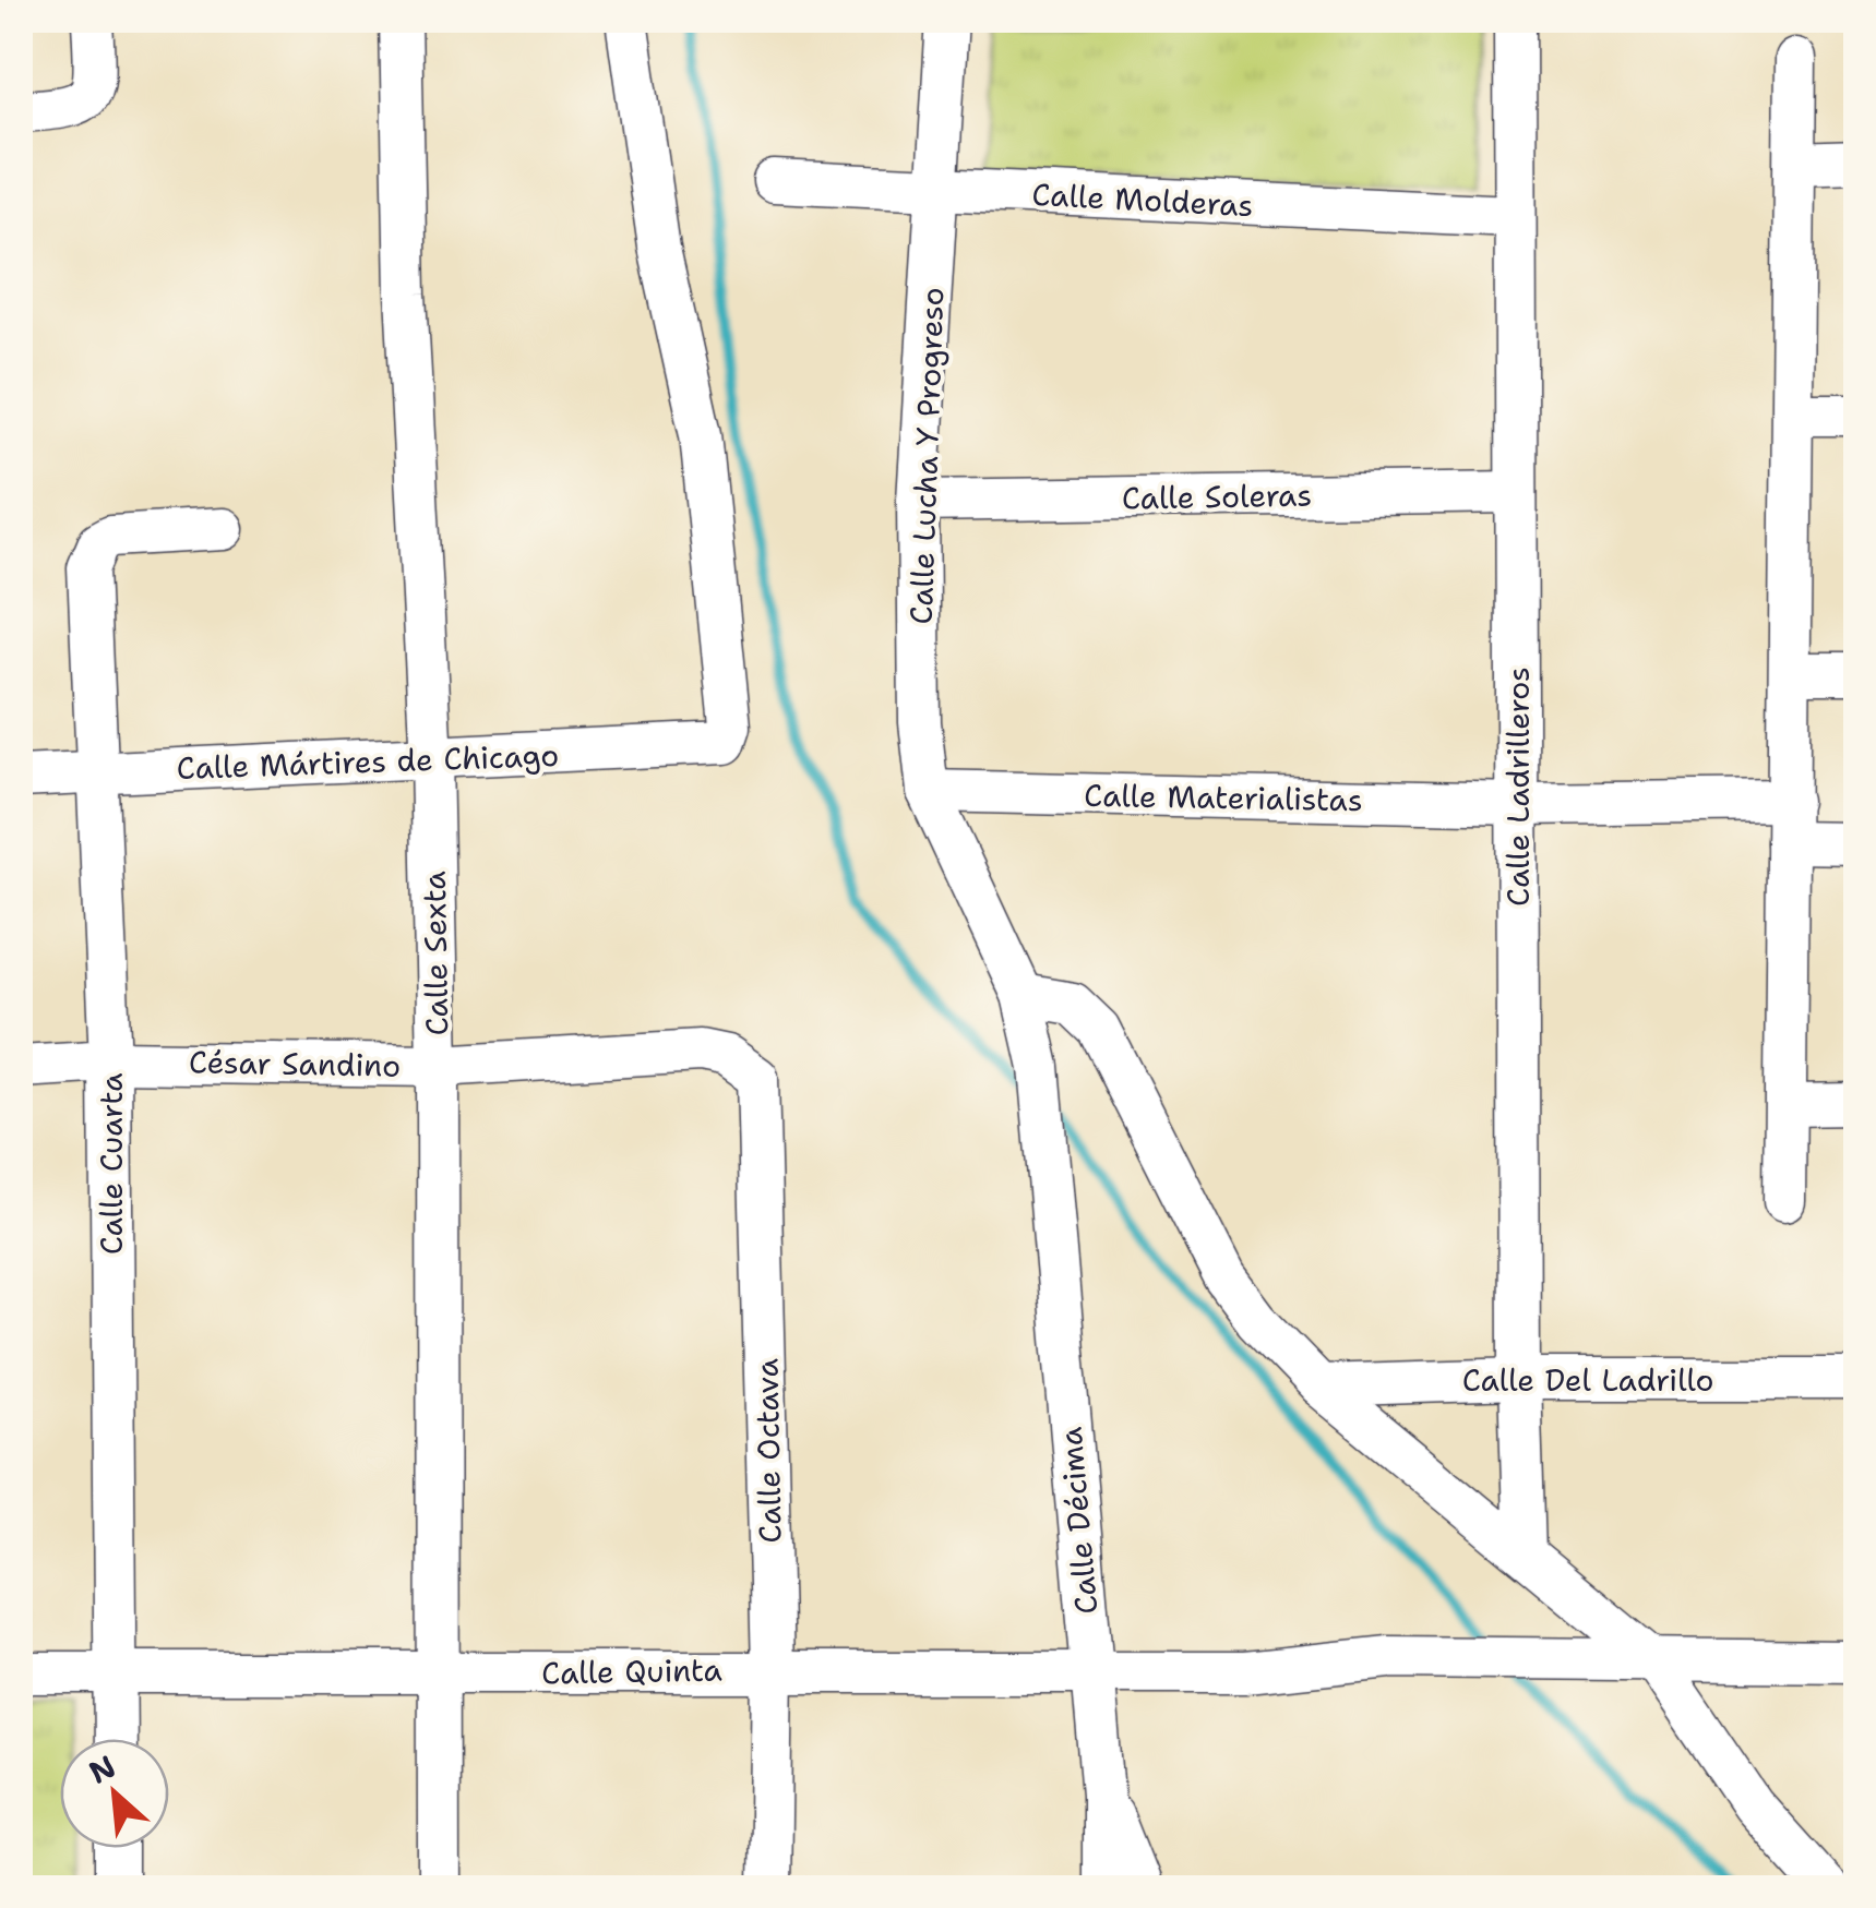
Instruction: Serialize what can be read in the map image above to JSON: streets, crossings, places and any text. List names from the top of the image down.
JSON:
{
  "streets": {
    "street": [
      "Calle Molderas",
      "Calle Lucha Y Progreso",
      "Calle Soleras",
      "Calle Mártires de Chicago",
      "Calle Ladrilleros",
      "Calle Materialistas",
      "Calle Sexta",
      "César Sandino",
      "Calle Cuarta",
      "Calle Del Ladrillo",
      "Calle Octava",
      "Calle Décima",
      "Calle Quinta"
    ]
  },
  "crossings": [
    ["Calle Molderas", "Calle Lucha Y Progreso"],
    ["Calle Molderas", "Calle Ladrilleros"],
    ["Calle Lucha Y Progreso", "Calle Soleras"],
    ["Calle Lucha Y Progreso", "Calle Materialistas"],
    ["Calle Lucha Y Progreso", "Calle Décima"],
    ["Calle Soleras", "Calle Ladrilleros"],
    ["Calle Mártires de Chicago", "Calle Sexta"],
    ["Calle Mártires de Chicago", "Calle Cuarta"],
    ["Calle Ladrilleros", "Calle Materialistas"],
    ["Calle Ladrilleros", "Calle Del Ladrillo"],
    ["Calle Sexta", "César Sandino"],
    ["Calle Sexta", "Calle Quinta"],
    ["César Sandino", "Calle Cuarta"],
    ["César Sandino", "Calle Octava"],
    ["Calle Cuarta", "Calle Quinta"],
    ["Calle Octava", "Calle Quinta"],
    ["Calle Décima", "Calle Quinta"]
  ],
  "north": "top left"
}
